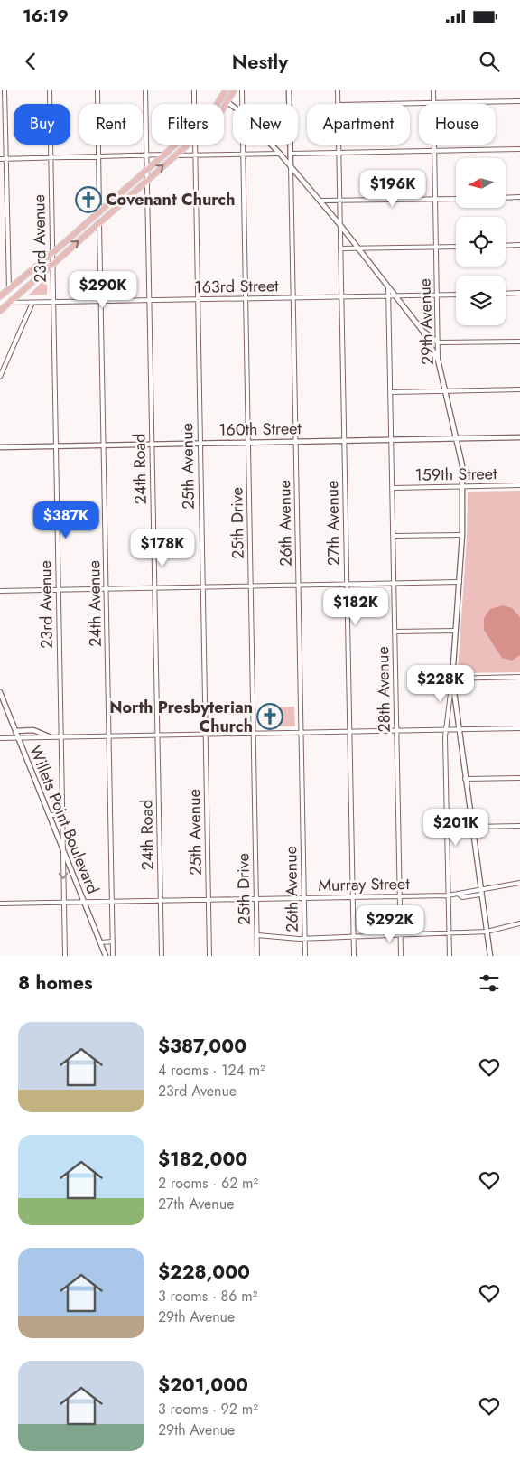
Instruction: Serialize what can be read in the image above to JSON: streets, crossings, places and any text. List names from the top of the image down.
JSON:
{
  "streets": {
    "street": [
      "23rd Avenue",
      "163rd Street",
      "29th Avenue",
      "160th Street",
      "25th Avenue",
      "24th Road",
      "159th Street",
      "25th Drive",
      "26th Avenue",
      "27th Avenue",
      "24th Avenue",
      "28th Avenue",
      "Willets Point Boulevard",
      "Murray Street"
    ]
  },
  "crossings": [
    ["23rd Avenue", "163rd Street"],
    ["23rd Avenue", "160th Street"],
    ["23rd Avenue", "Willets Point Boulevard"],
    ["23rd Avenue", "Murray Street"],
    ["163rd Street", "29th Avenue"],
    ["163rd Street", "25th Avenue"],
    ["163rd Street", "24th Road"],
    ["163rd Street", "25th Drive"],
    ["163rd Street", "26th Avenue"],
    ["163rd Street", "27th Avenue"],
    ["163rd Street", "24th Avenue"],
    ["163rd Street", "28th Avenue"],
    ["29th Avenue", "160th Street"],
    ["29th Avenue", "159th Street"],
    ["29th Avenue", "Murray Street"],
    ["160th Street", "25th Avenue"],
    ["160th Street", "24th Road"],
    ["160th Street", "25th Drive"],
    ["160th Street", "26th Avenue"],
    ["160th Street", "27th Avenue"],
    ["160th Street", "24th Avenue"],
    ["160th Street", "28th Avenue"],
    ["25th Avenue", "Murray Street"],
    ["24th Road", "Murray Street"],
    ["159th Street", "28th Avenue"],
    ["25th Drive", "Murray Street"],
    ["26th Avenue", "Murray Street"],
    ["27th Avenue", "Murray Street"],
    ["24th Avenue", "Murray Street"],
    ["28th Avenue", "Murray Street"],
    ["Willets Point Boulevard", "Murray Street"]
  ],
  "places": {
    "church": ["Covenant Church", "North Presbyterian Church"]
  },
  "north": "left",
  "page": {
    "status": "16:19",
    "header": "Nestly",
    "chip": [
      "Buy",
      "Rent",
      "Filters",
      "New",
      "Apartment",
      "House"
    ],
    "price": [
      "$196K",
      "$290K",
      "$387K",
      "$178K",
      "$182K",
      "$228K",
      "$201K",
      "$292K"
    ],
    "heading": "8 homes",
    "list": [
      {
        "name": "$387,000",
        "note": "4 rooms · 124 m² · 23rd Avenue"
      },
      {
        "name": "$182,000",
        "note": "2 rooms · 62 m² · 27th Avenue"
      },
      {
        "name": "$228,000",
        "note": "3 rooms · 86 m² · 29th Avenue"
      },
      {
        "name": "$201,000",
        "note": "3 rooms · 92 m² · 29th Avenue"
      }
    ]
  }
}
